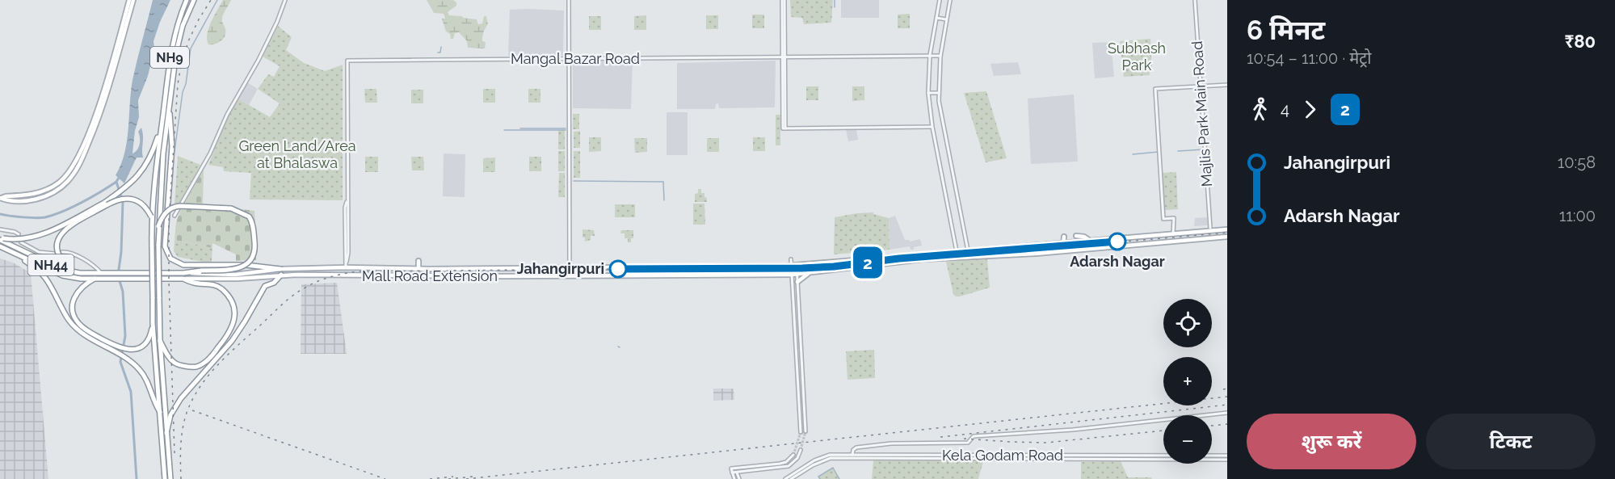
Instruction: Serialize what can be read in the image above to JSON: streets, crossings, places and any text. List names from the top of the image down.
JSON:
{
  "streets": {
    "highway": ["NH9", "NH44"],
    "main road": ["Mall Road Extension"],
    "street": ["Mangal Bazar Road", "Majlis Park Main Road", "Kela Godam Road"]
  },
  "crossings": [
    ["Mangal Bazar Road", "Mall Road Extension"],
    ["NH44", "Mall Road Extension"]
  ],
  "parks": ["Subhash Park", "Green Land/Area at Bhalaswa"],
  "places": ["Adarsh Nagar", "Jahangirpuri"],
  "lines": ["metro line 2"],
  "page": {
    "on_map": "2",
    "heading": ["6 मिनट", "10:54 – 11:00 · मेट्रो", "₹80"],
    "legs": ["4", "2"],
    "list": [
      {
        "name": "Jahangirpuri",
        "value": "10:58"
      },
      {
        "name": "Adarsh Nagar",
        "value": "11:00"
      }
    ],
    "map_buttons": ["+", "−"],
    "buttons": ["शुरू करें", "टिकट"]
  }
}
